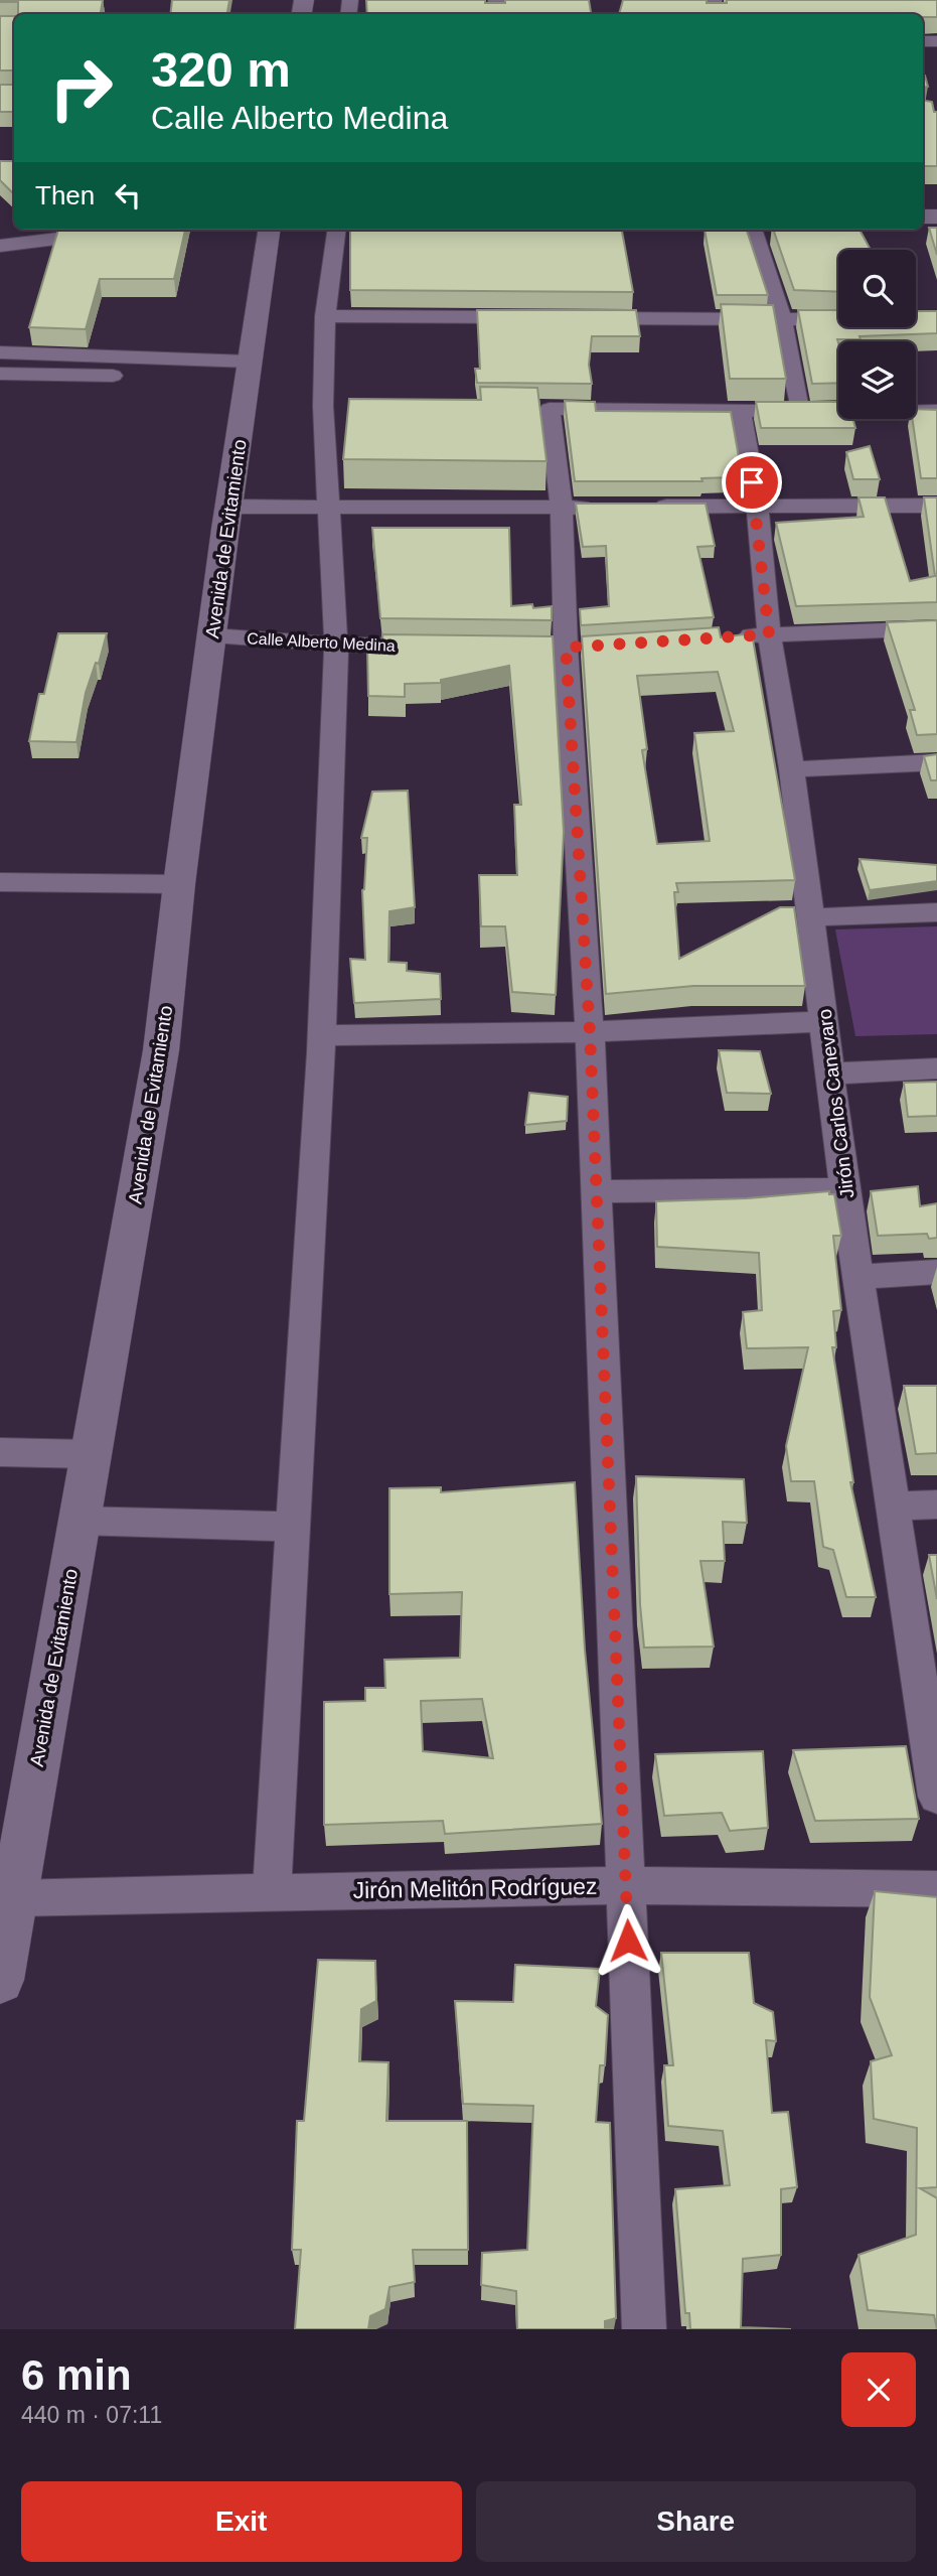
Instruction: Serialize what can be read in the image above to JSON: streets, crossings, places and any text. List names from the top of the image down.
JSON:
{
  "streets": {
    "street": [
      "Avenida de Evitamiento",
      "Calle Alberto Medina",
      "Jirón Carlos Canevaro",
      "Jirón Melitón Rodríguez"
    ]
  },
  "crossings": [
    ["Avenida de Evitamiento", "Calle Alberto Medina"],
    ["Avenida de Evitamiento", "Jirón Melitón Rodríguez"]
  ],
  "page": {
    "turn": ["320 m", "Calle Alberto Medina"],
    "then": "Then",
    "heading": ["6 min", "440 m · 07:11"],
    "buttons": ["Exit", "Share"]
  }
}
